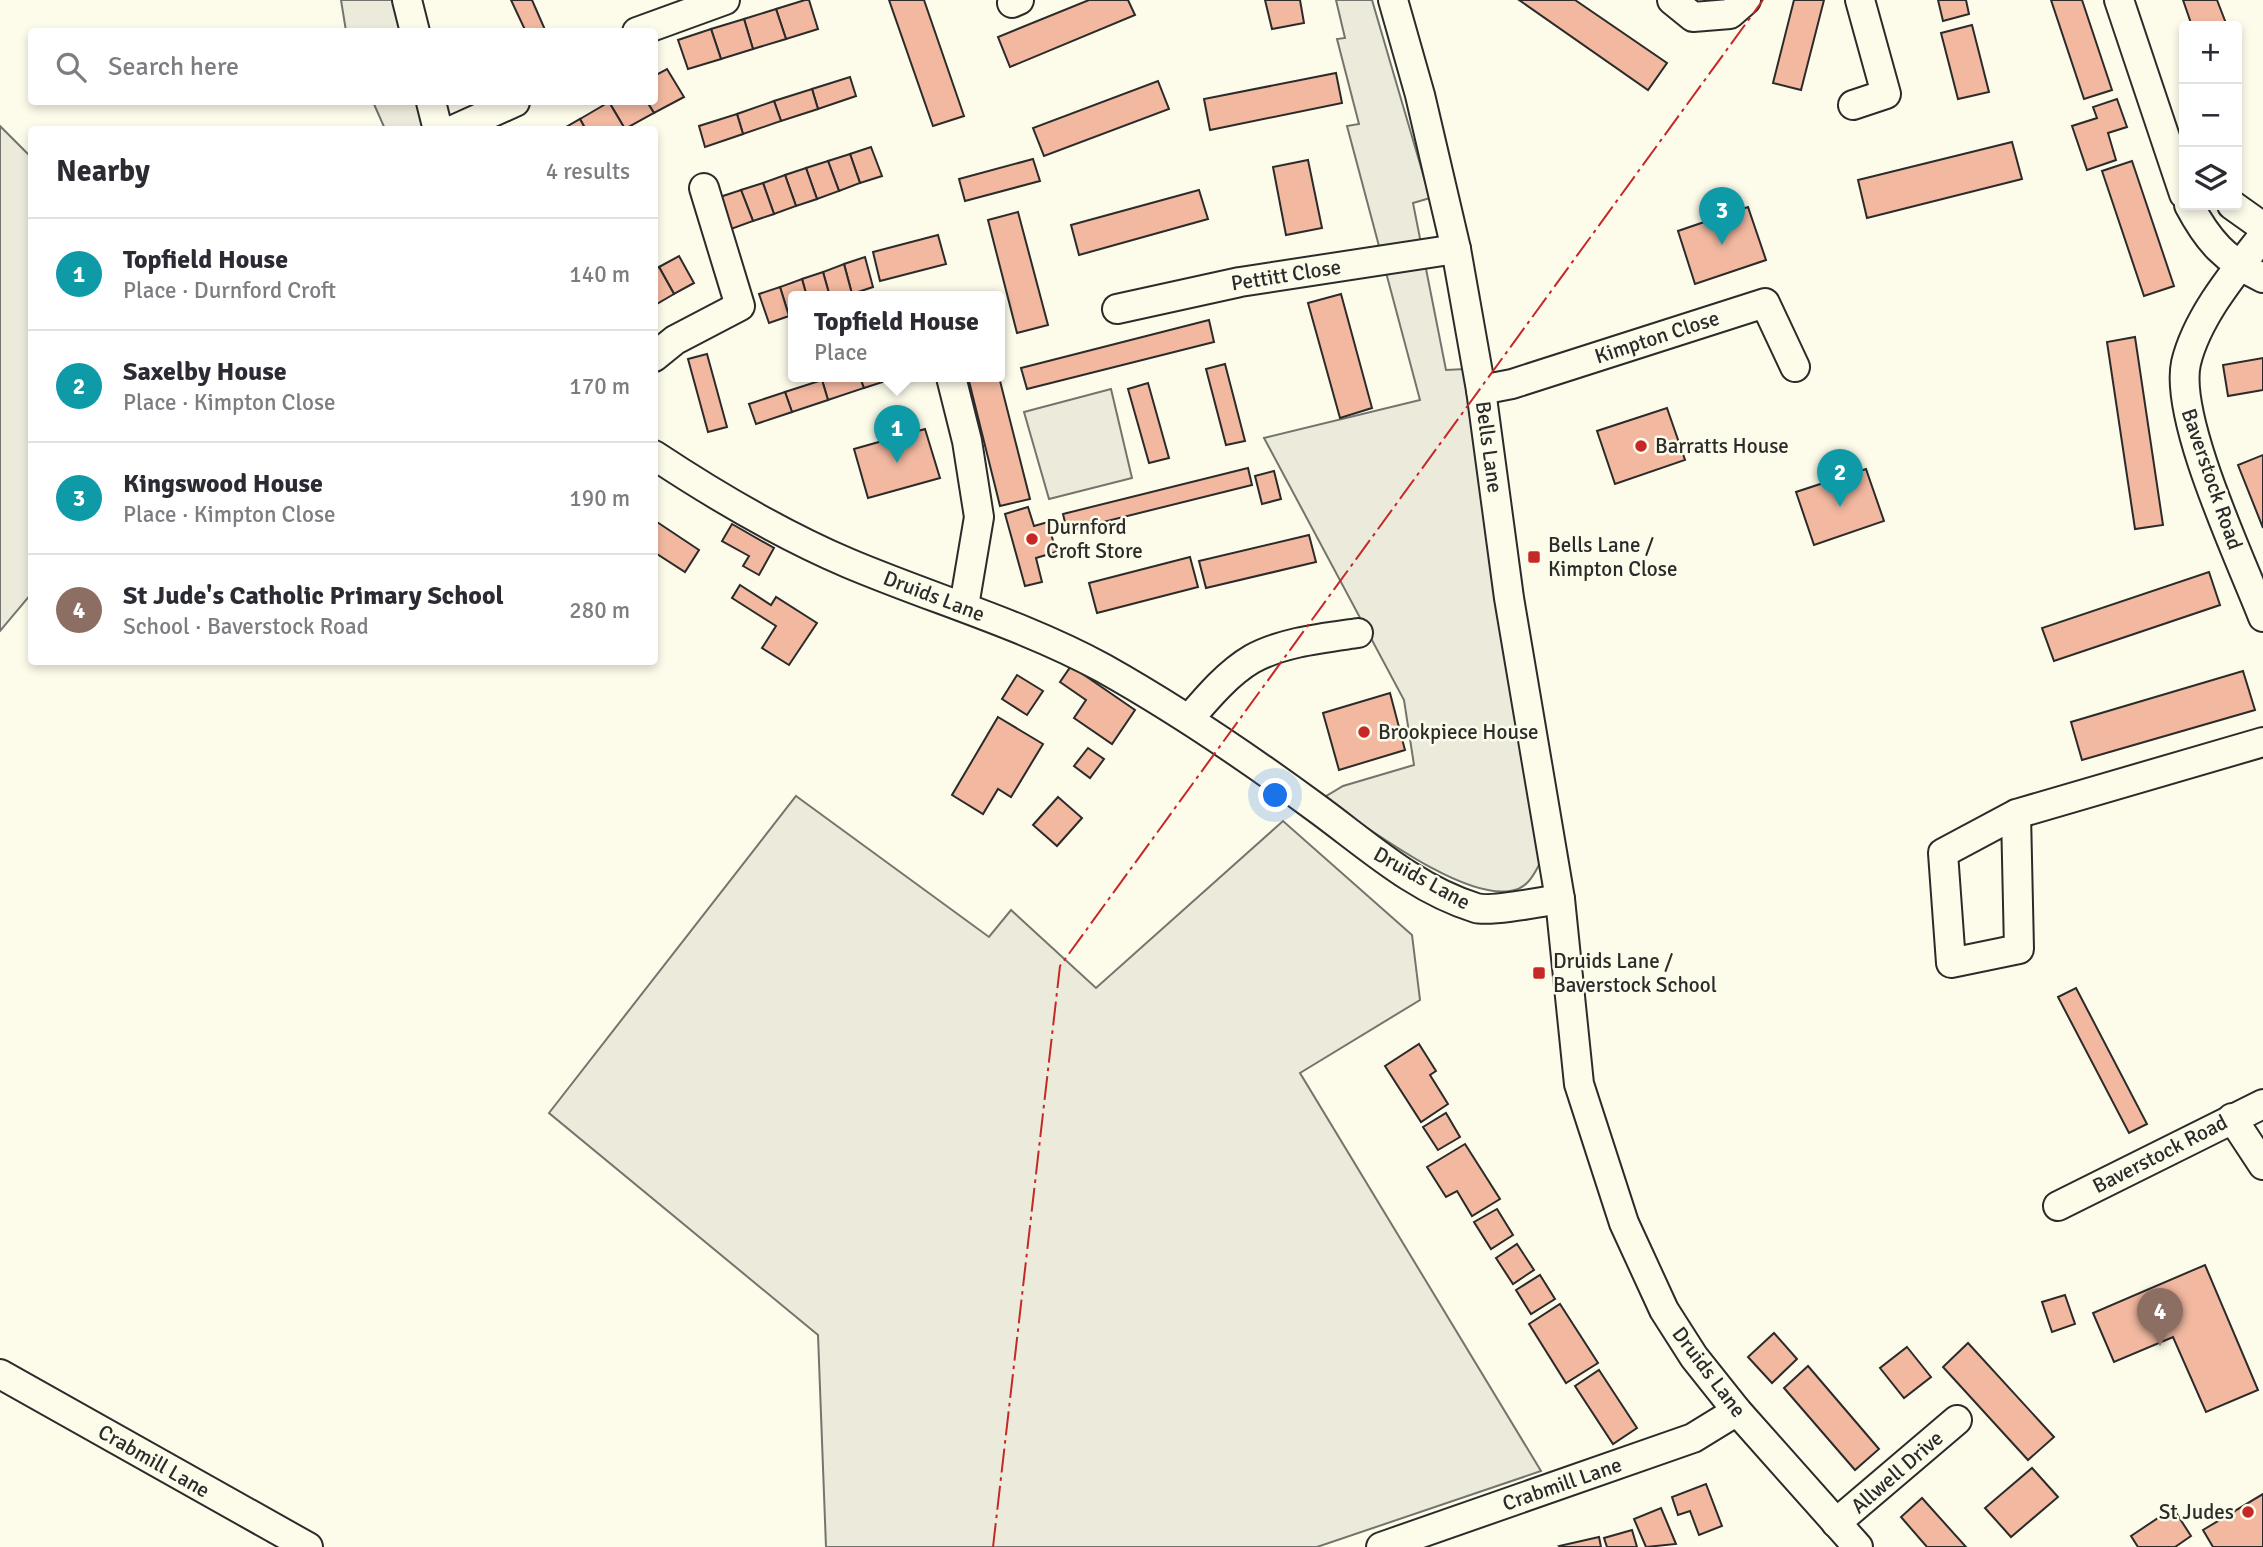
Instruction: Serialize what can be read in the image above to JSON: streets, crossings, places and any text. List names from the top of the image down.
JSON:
{
  "streets": {
    "street": [
      "Pettitt Close",
      "Kimpton Close",
      "Bells Lane",
      "Baverstock Road",
      "Druids Lane",
      "Crabmill Lane",
      "Allwell Drive"
    ]
  },
  "crossings": [
    ["Pettitt Close", "Bells Lane"],
    ["Kimpton Close", "Bells Lane"],
    ["Bells Lane", "Druids Lane"],
    ["Druids Lane", "Crabmill Lane"],
    ["Druids Lane", "Allwell Drive"]
  ],
  "places": {
    "other": [
      "Barratts House",
      "Durnford Croft Store",
      "Brookpiece House",
      "St Judes"
    ],
    "transit": ["Bells Lane / Kimpton Close", "Druids Lane / Baverstock School"]
  },
  "page": {
    "map_buttons": ["+", "−"],
    "search": "Search here",
    "heading": ["Nearby", "4 results"],
    "pins": [
      "3",
      "1",
      "2",
      "4"
    ],
    "list": [
      {
        "mark": "1",
        "name": "Topfield House",
        "note": "Place · Durnford Croft",
        "value": "140 m"
      },
      {
        "mark": "2",
        "name": "Saxelby House",
        "note": "Place · Kimpton Close",
        "value": "170 m"
      },
      {
        "mark": "3",
        "name": "Kingswood House",
        "note": "Place · Kimpton Close",
        "value": "190 m"
      },
      {
        "mark": "4",
        "name": "St Jude's Catholic Primary School",
        "note": "School · Baverstock Road",
        "value": "280 m"
      }
    ],
    "popup": ["Topfield House", "Place"]
  }
}
